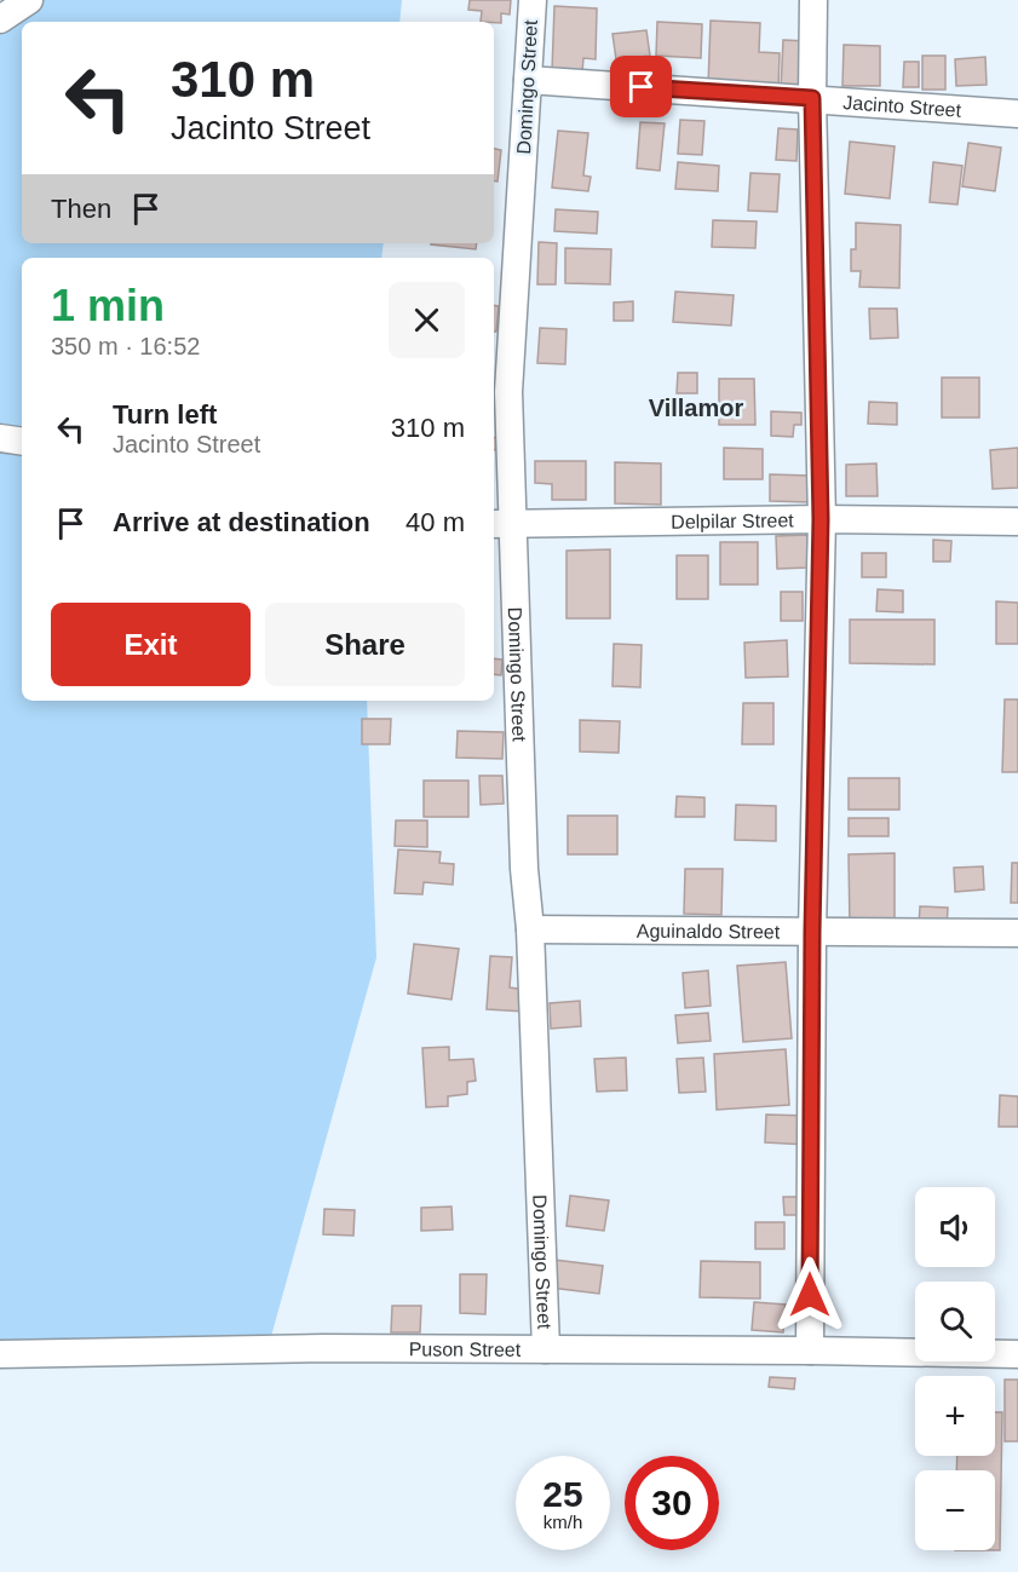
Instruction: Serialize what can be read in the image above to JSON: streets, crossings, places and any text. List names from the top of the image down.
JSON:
{
  "streets": {
    "street": [
      "Domingo Street",
      "Jacinto Street",
      "Delpilar Street",
      "Aguinaldo Street",
      "Puson Street"
    ]
  },
  "crossings": [
    ["Domingo Street", "Jacinto Street"],
    ["Domingo Street", "Delpilar Street"],
    ["Domingo Street", "Aguinaldo Street"],
    ["Domingo Street", "Puson Street"]
  ],
  "districts": ["Villamor"],
  "page": {
    "turn": ["310 m", "Jacinto Street"],
    "then": "Then",
    "heading": ["1 min", "350 m · 16:52"],
    "list": [
      {
        "name": "Turn left",
        "note": "Jacinto Street",
        "value": "310 m"
      },
      {
        "name": "Arrive at destination",
        "value": "40 m"
      }
    ],
    "buttons": ["Exit", "Share"],
    "map_buttons": ["+", "−"],
    "speed": "25 km/h",
    "limit": "30"
  }
}
